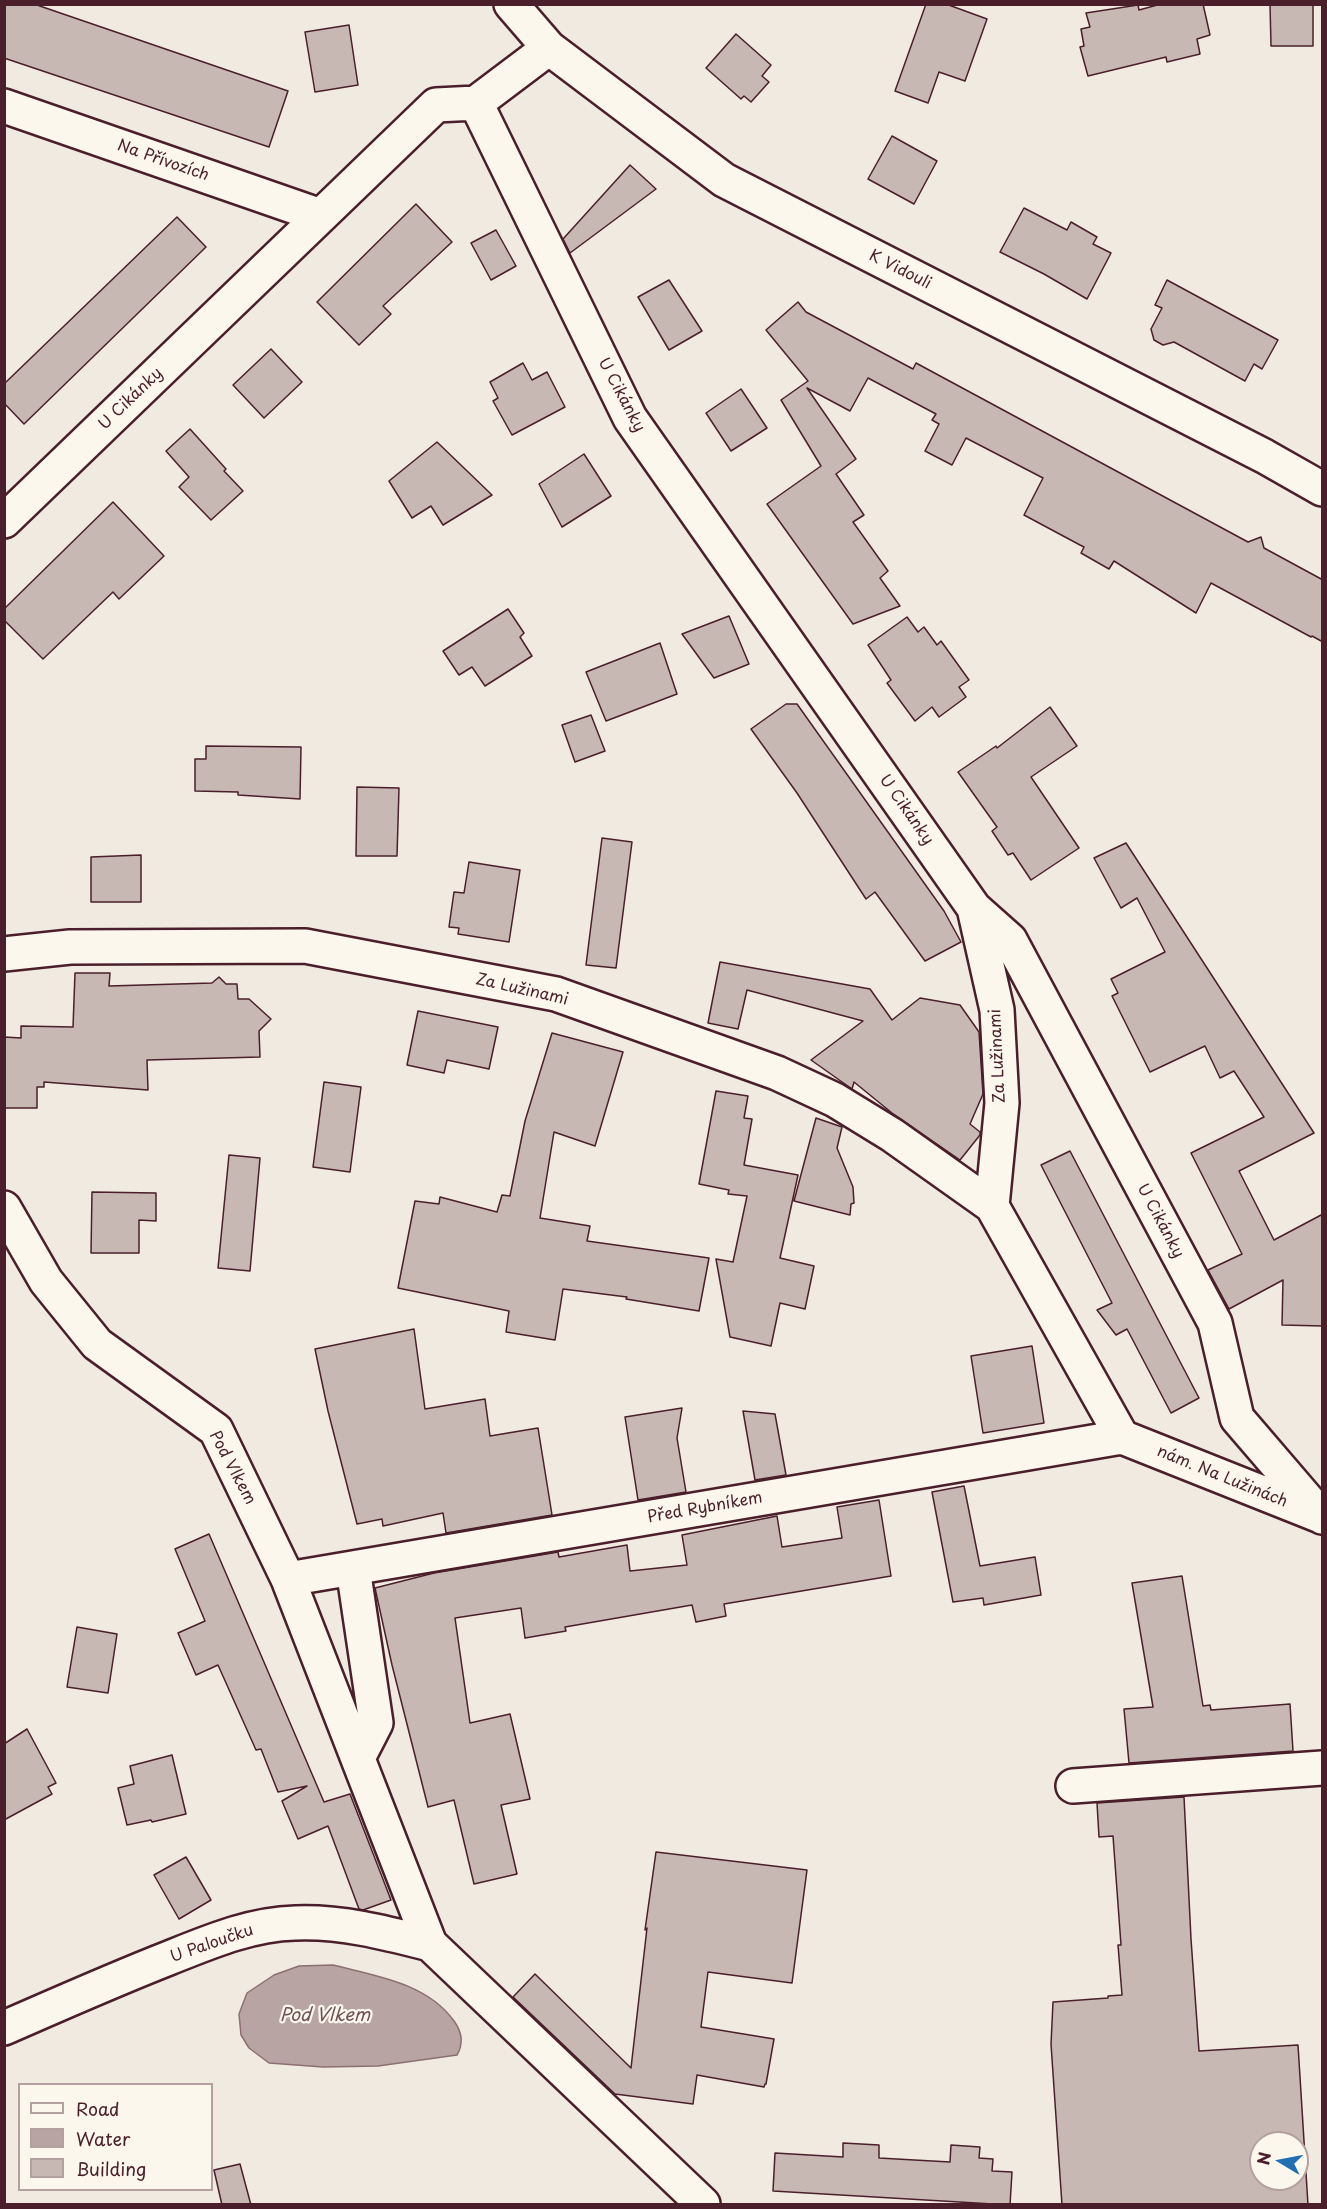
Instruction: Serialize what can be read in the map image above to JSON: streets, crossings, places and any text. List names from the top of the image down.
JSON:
{
  "streets": {
    "street": [
      "Na Přívozích",
      "K Vidouli",
      "U Cikánky",
      "Za Lužinami",
      "Pod Vlkem",
      "nám. Na Lužinách",
      "Před Rybníkem",
      "U Paloučku"
    ]
  },
  "crossings": [
    ["Na Přívozích", "U Cikánky"],
    ["U Cikánky", "Za Lužinami"],
    ["U Cikánky", "nám. Na Lužinách"],
    ["Za Lužinami", "nám. Na Lužinách"],
    ["Za Lužinami", "Před Rybníkem"],
    ["Pod Vlkem", "Před Rybníkem"],
    ["Pod Vlkem", "U Paloučku"],
    ["nám. Na Lužinách", "Před Rybníkem"]
  ],
  "water": ["Pod Vlkem"],
  "legend": ["Road", "Water", "Building"],
  "north": "left"
}
